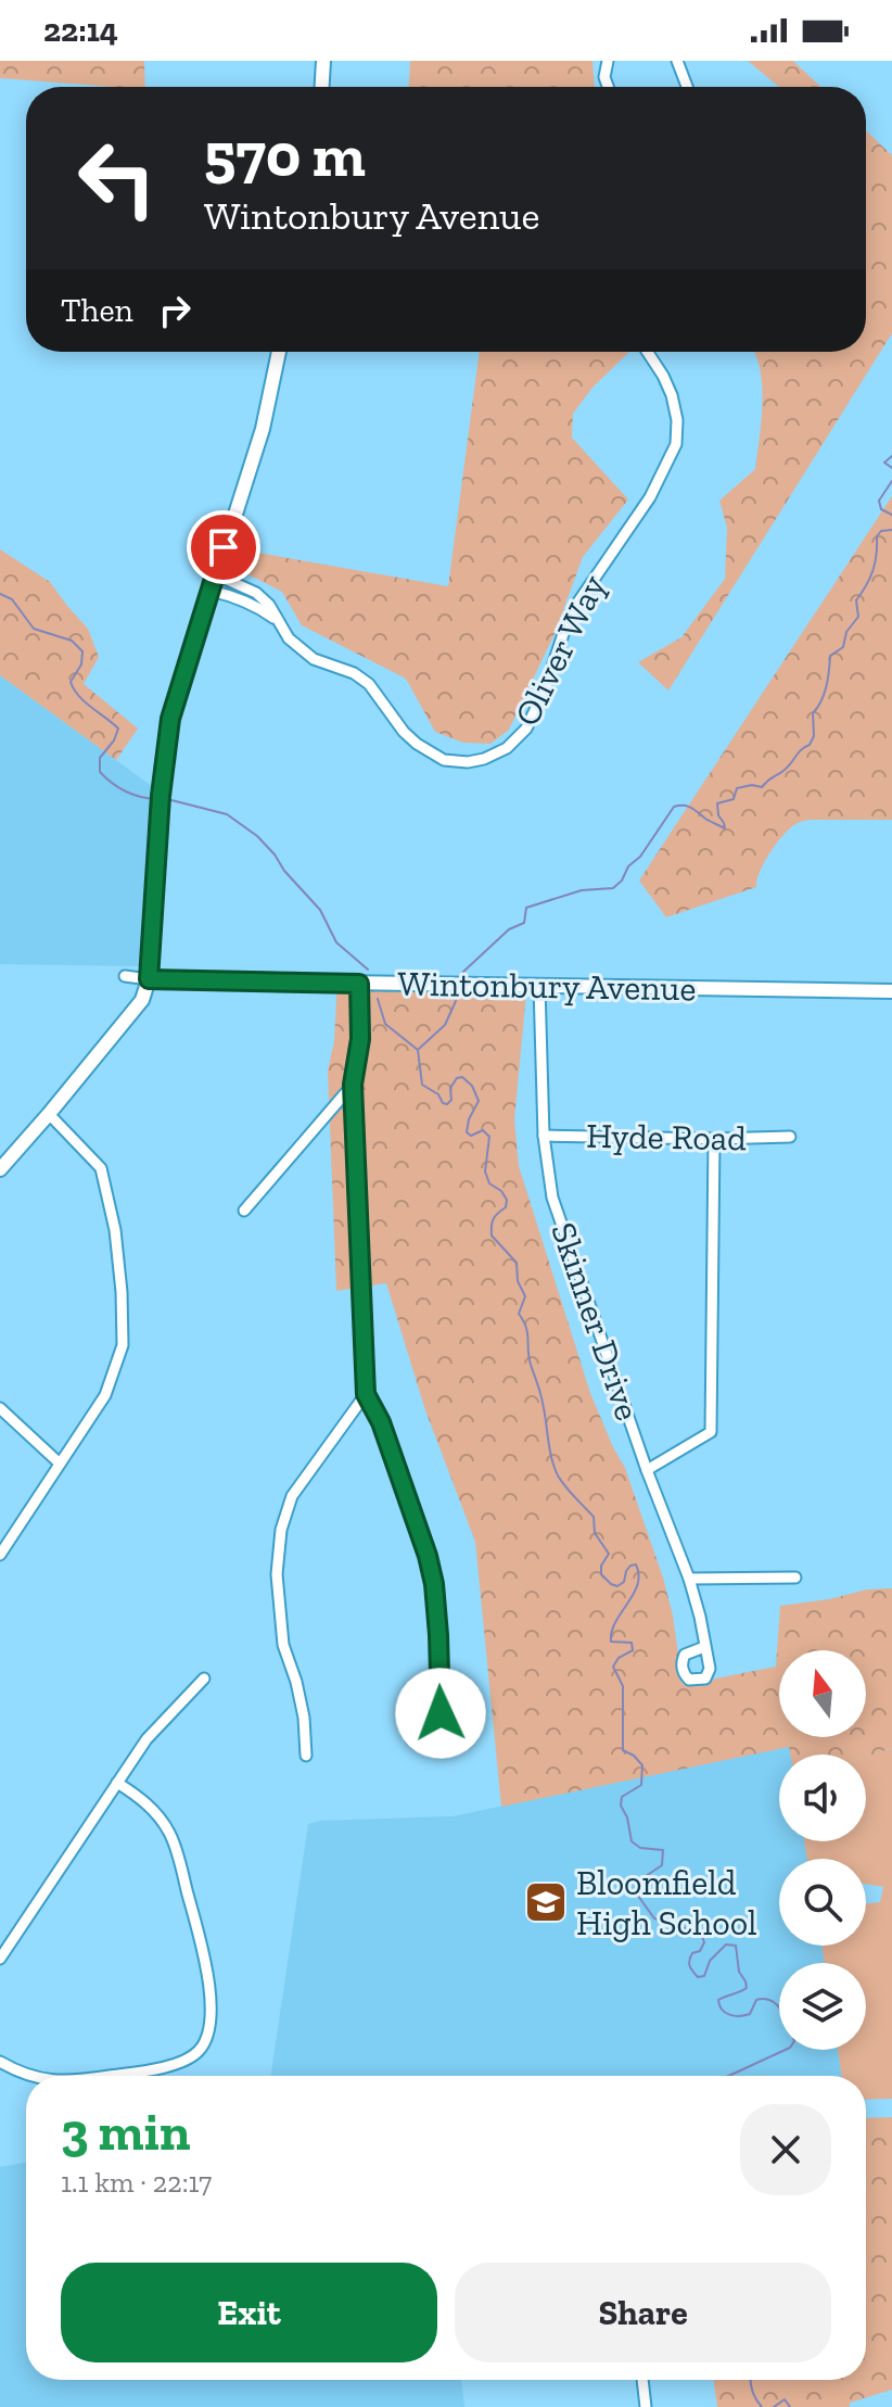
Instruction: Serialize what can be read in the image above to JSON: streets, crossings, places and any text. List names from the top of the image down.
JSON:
{
  "streets": {
    "street": [
      "Oliver Way",
      "Wintonbury Avenue",
      "Hyde Road",
      "Skinner Drive"
    ]
  },
  "crossings": [
    ["Wintonbury Avenue", "Skinner Drive"],
    ["Hyde Road", "Skinner Drive"]
  ],
  "places": {
    "school or university": ["Bloomfield High School"]
  },
  "north": "top",
  "page": {
    "status": "22:14",
    "turn": ["570 m", "Wintonbury Avenue"],
    "then": "Then",
    "heading": ["3 min", "1.1 km · 22:17"],
    "buttons": ["Exit", "Share"]
  }
}
